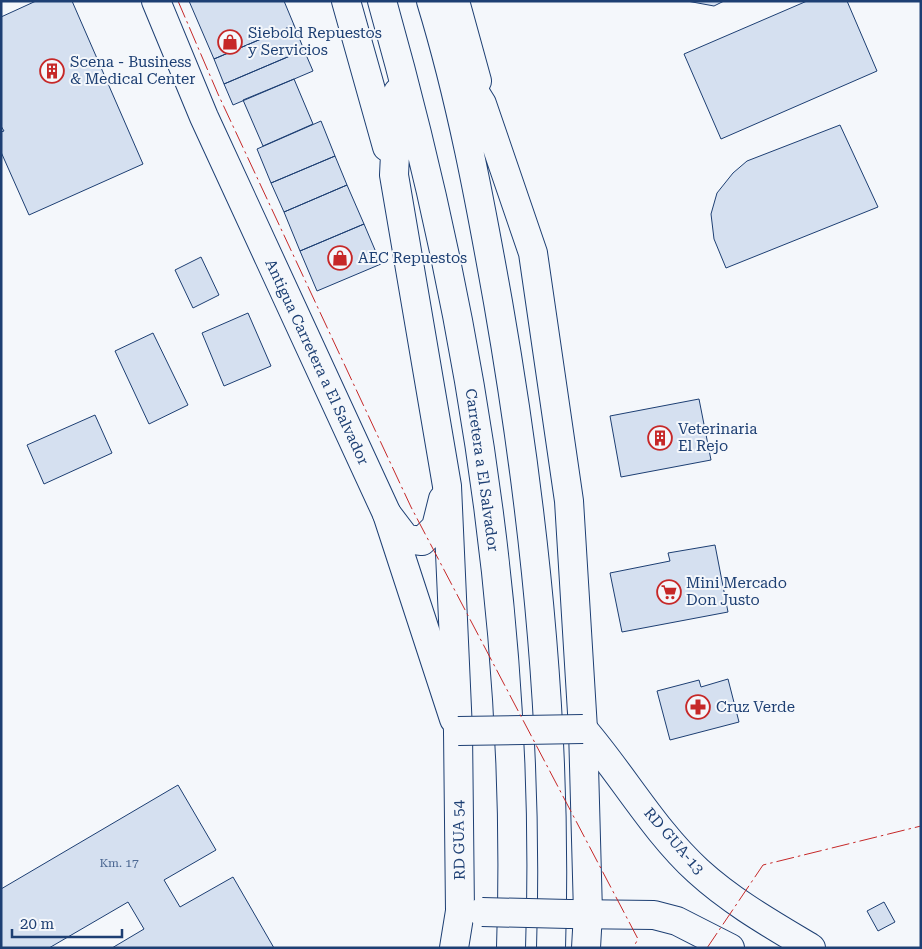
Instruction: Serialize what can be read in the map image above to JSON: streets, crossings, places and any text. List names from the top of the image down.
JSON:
{
  "streets": {
    "main road": [
      "Antigua Carretera a El Salvador",
      "Carretera a El Salvador",
      "RD GUA 54",
      "RD GUA-13"
    ]
  },
  "crossings": [
    ["Antigua Carretera a El Salvador", "RD GUA 54"]
  ],
  "places": {
    "shop": ["Siebold Repuestos y Servicios", "AEC Repuestos"],
    "building": ["Scena - Business & Medical Center", "Veterinaria El Rejo"],
    "supermarket": ["Mini Mercado Don Justo"],
    "pharmacy": ["Cruz Verde"]
  },
  "house_numbers": ["Km. 17"],
  "scale_bar": "20 m"
}
